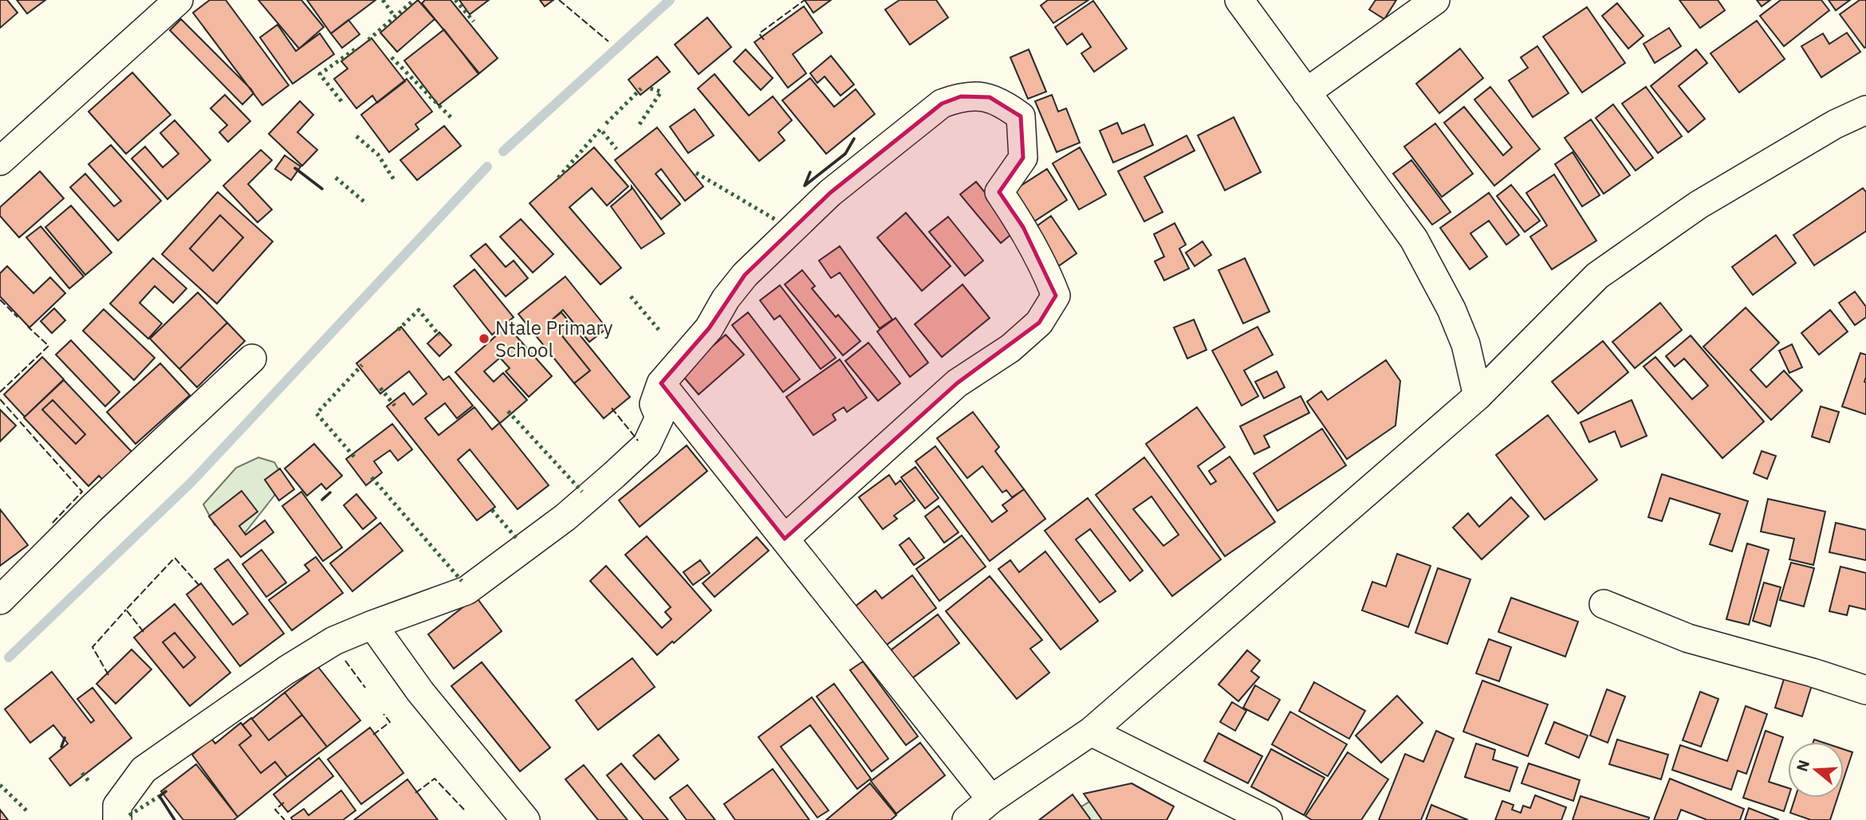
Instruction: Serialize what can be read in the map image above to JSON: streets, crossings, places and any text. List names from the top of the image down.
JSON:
{
  "places": ["Ntale Primary School"],
  "north": "left"
}
